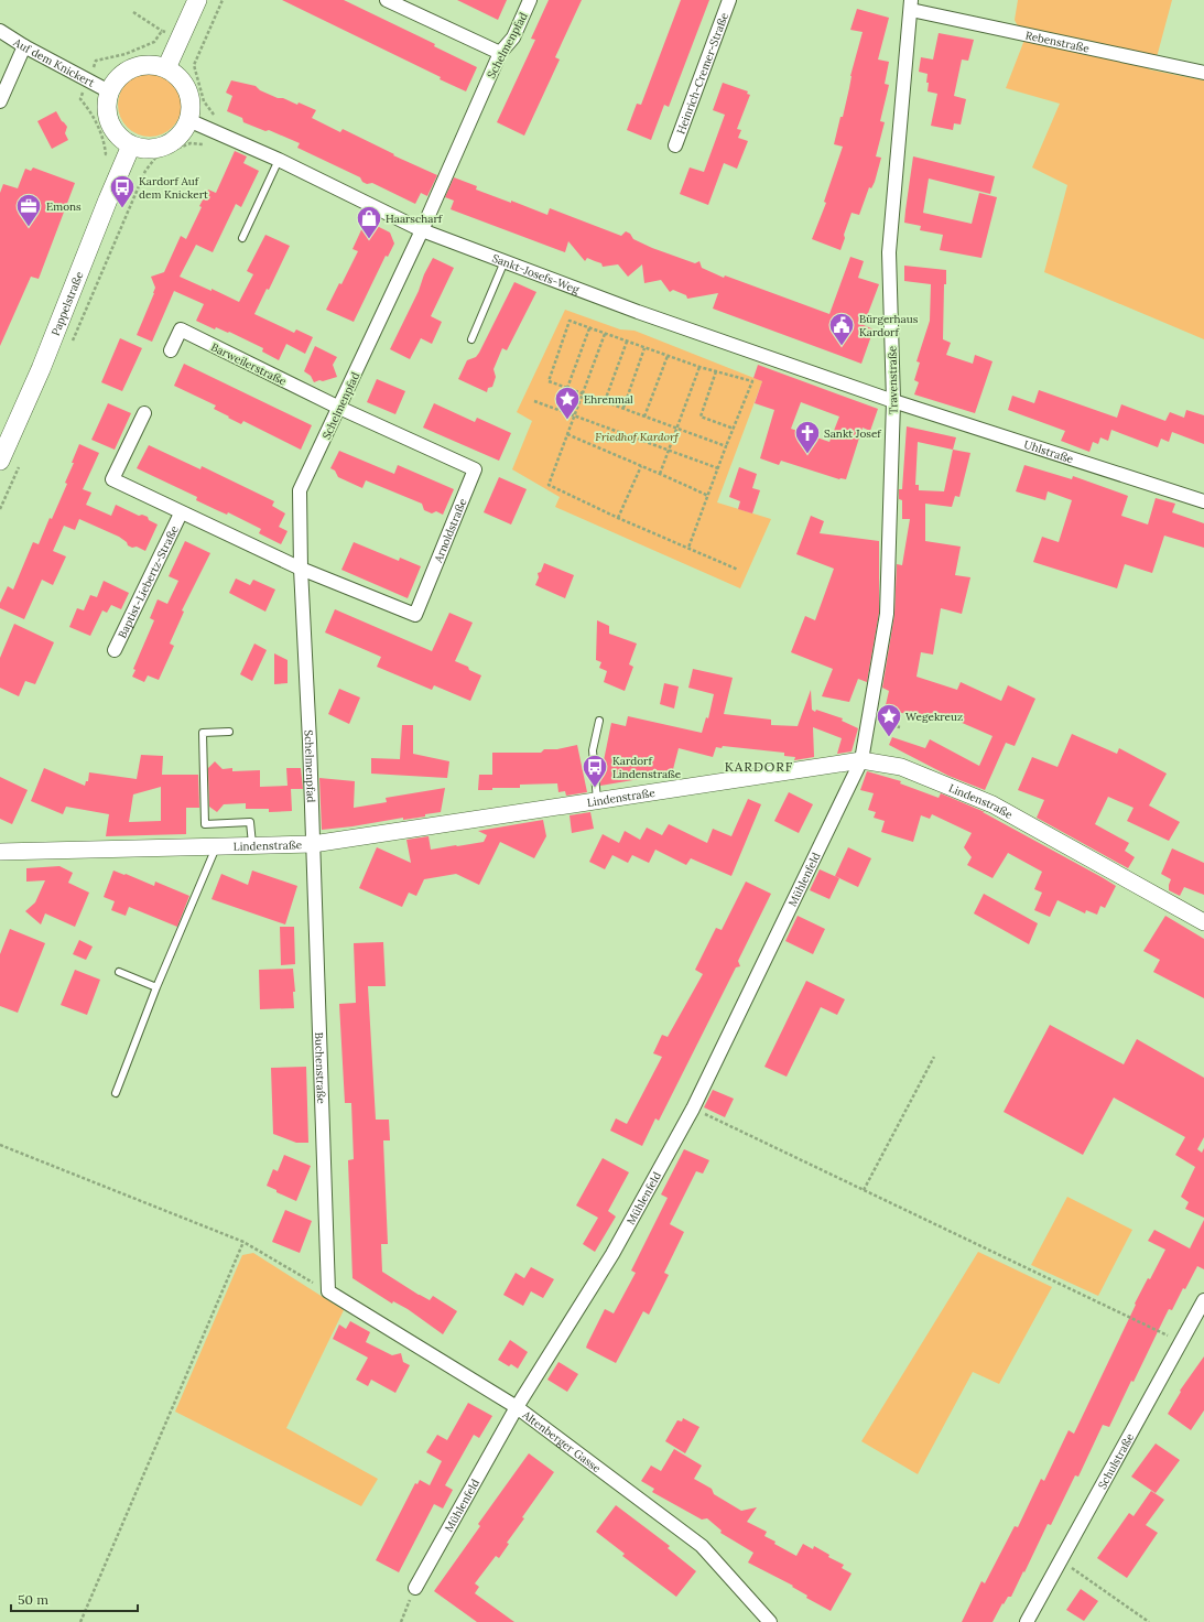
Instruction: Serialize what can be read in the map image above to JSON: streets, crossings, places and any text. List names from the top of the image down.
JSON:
{
  "streets": {
    "main road": ["Pappelstraße"],
    "street": [
      "Rebenstraße",
      "Schelmenpfad",
      "Auf dem Knickert",
      "Heinrich-Cremer-Straße",
      "Sankt-Josefs-Weg",
      "Barweilerstraße",
      "Travenstraße",
      "Uhlstraße",
      "Arnoldstraße",
      "Baptist-Liebertz-Straße",
      "Lindenstraße",
      "Mühlenfeld",
      "Buchenstraße",
      "Altenberger Gasse",
      "Schulstraße"
    ]
  },
  "crossings": [
    ["Rebenstraße", "Travenstraße"],
    ["Schelmenpfad", "Sankt-Josefs-Weg"],
    ["Schelmenpfad", "Barweilerstraße"],
    ["Schelmenpfad", "Arnoldstraße"],
    ["Schelmenpfad", "Baptist-Liebertz-Straße"],
    ["Schelmenpfad", "Lindenstraße"],
    ["Schelmenpfad", "Buchenstraße"],
    ["Auf dem Knickert", "Sankt-Josefs-Weg"],
    ["Auf dem Knickert", "Pappelstraße"],
    ["Sankt-Josefs-Weg", "Pappelstraße"],
    ["Sankt-Josefs-Weg", "Travenstraße"],
    ["Sankt-Josefs-Weg", "Uhlstraße"],
    ["Barweilerstraße", "Arnoldstraße"],
    ["Travenstraße", "Uhlstraße"],
    ["Travenstraße", "Lindenstraße"],
    ["Travenstraße", "Mühlenfeld"],
    ["Arnoldstraße", "Baptist-Liebertz-Straße"],
    ["Lindenstraße", "Mühlenfeld"],
    ["Lindenstraße", "Buchenstraße"],
    ["Mühlenfeld", "Altenberger Gasse"],
    ["Buchenstraße", "Altenberger Gasse"]
  ],
  "districts": ["KARDORF"],
  "parks": ["Friedhof Kardorf"],
  "places": {
    "bus stop": ["Kardorf Auf dem Knickert", "Kardorf Lindenstraße"],
    "office": ["Emons"],
    "shop": ["Haarscharf"],
    "public building": ["Bürgerhaus Kardorf"],
    "place": ["Ehrenmal", "Wegekreuz"],
    "church": ["Sankt Josef"]
  },
  "scale_bar": "50 m"
}
